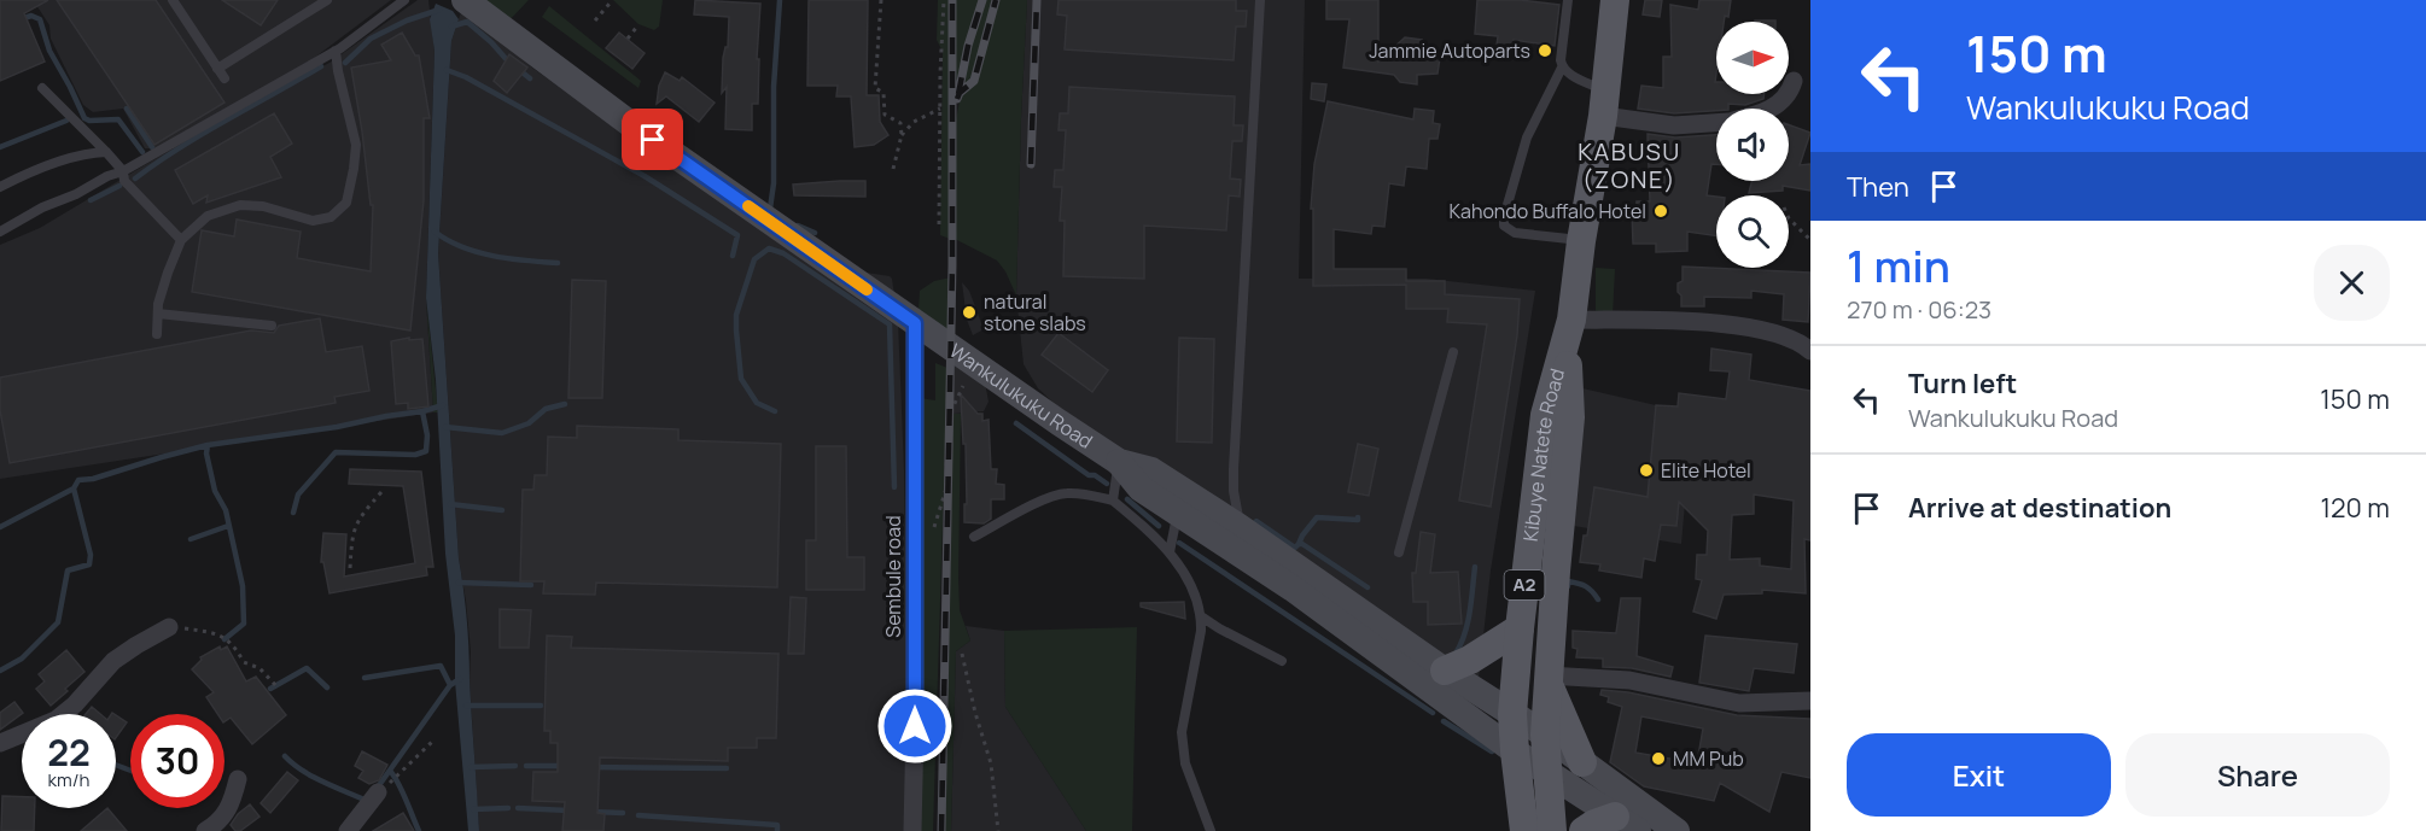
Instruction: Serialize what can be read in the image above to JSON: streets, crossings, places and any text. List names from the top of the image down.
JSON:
{
  "streets": {
    "main road": ["Wankulukuku Road", "Kibuye Natete Road", "A2"],
    "street": ["Sembule road"]
  },
  "crossings": [
    ["Wankulukuku Road", "Kibuye Natete Road"],
    ["Wankulukuku Road", "Sembule road"]
  ],
  "districts": ["KABUSU (ZONE)"],
  "places": [
    "Jammie Autoparts",
    "Kahondo Buffalo Hotel",
    "natural stone slabs",
    "Elite Hotel",
    "MM Pub"
  ],
  "north": "right",
  "page": {
    "turn": ["150 m", "Wankulukuku Road"],
    "then": "Then",
    "heading": ["1 min", "270 m · 06:23"],
    "list": [
      {
        "name": "Turn left",
        "note": "Wankulukuku Road",
        "value": "150 m"
      },
      {
        "name": "Arrive at destination",
        "value": "120 m"
      }
    ],
    "speed": "22 km/h",
    "limit": "30",
    "buttons": ["Exit", "Share"]
  }
}
